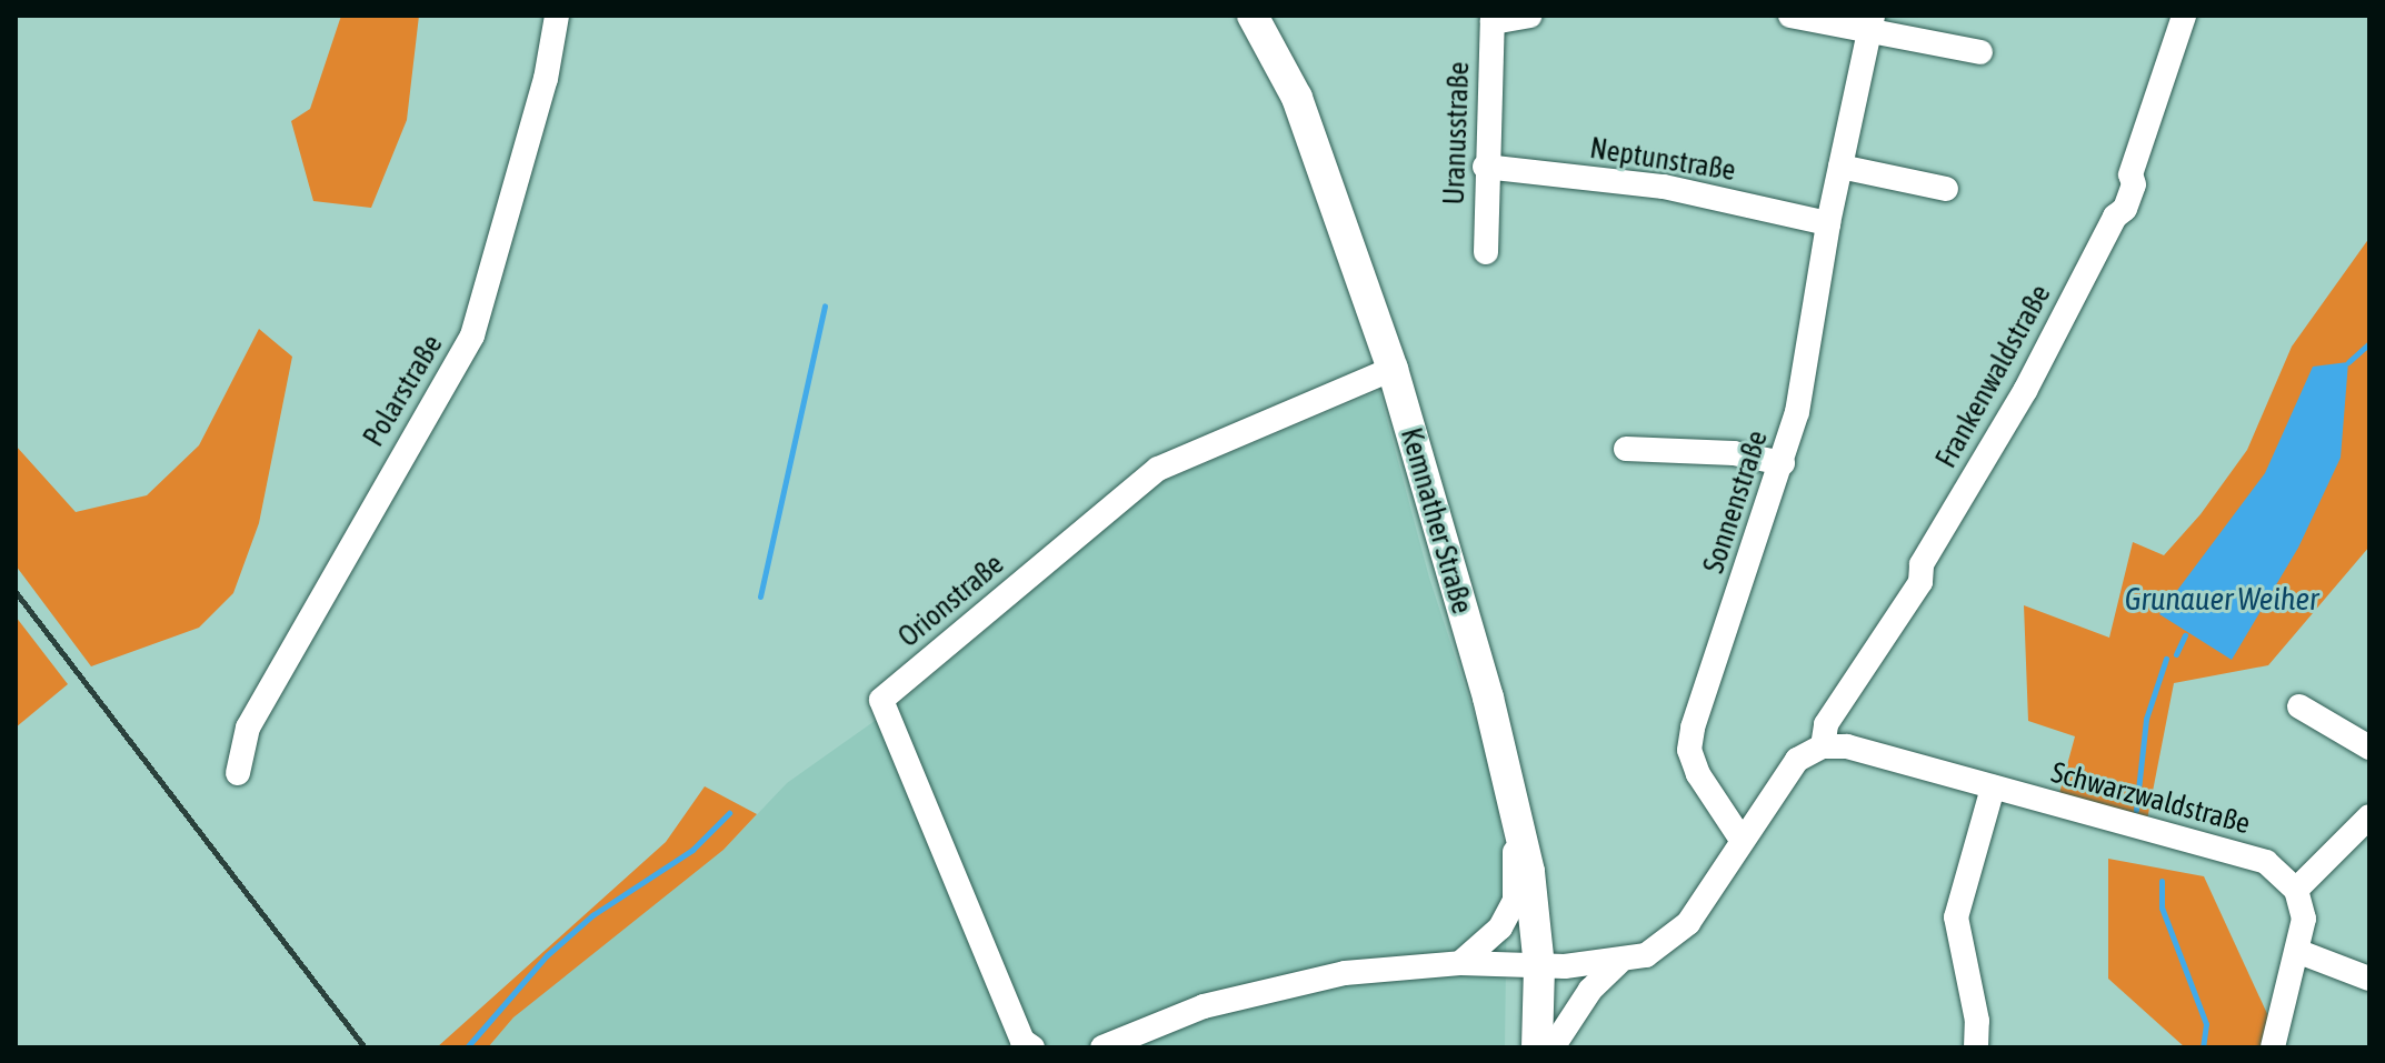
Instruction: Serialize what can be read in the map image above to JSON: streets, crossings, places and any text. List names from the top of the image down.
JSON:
{
  "streets": {
    "main road": ["Kemnather Straße"],
    "street": [
      "Uranusstraße",
      "Neptunstraße",
      "Frankenwaldstraße",
      "Polarstraße",
      "Sonnenstraße",
      "Orionstraße",
      "Schwarzwaldstraße"
    ]
  },
  "crossings": [
    ["Uranusstraße", "Neptunstraße"],
    ["Neptunstraße", "Sonnenstraße"],
    ["Frankenwaldstraße", "Schwarzwaldstraße"],
    ["Kemnather Straße", "Orionstraße"]
  ],
  "water": ["Grunauer Weiher"]
}
